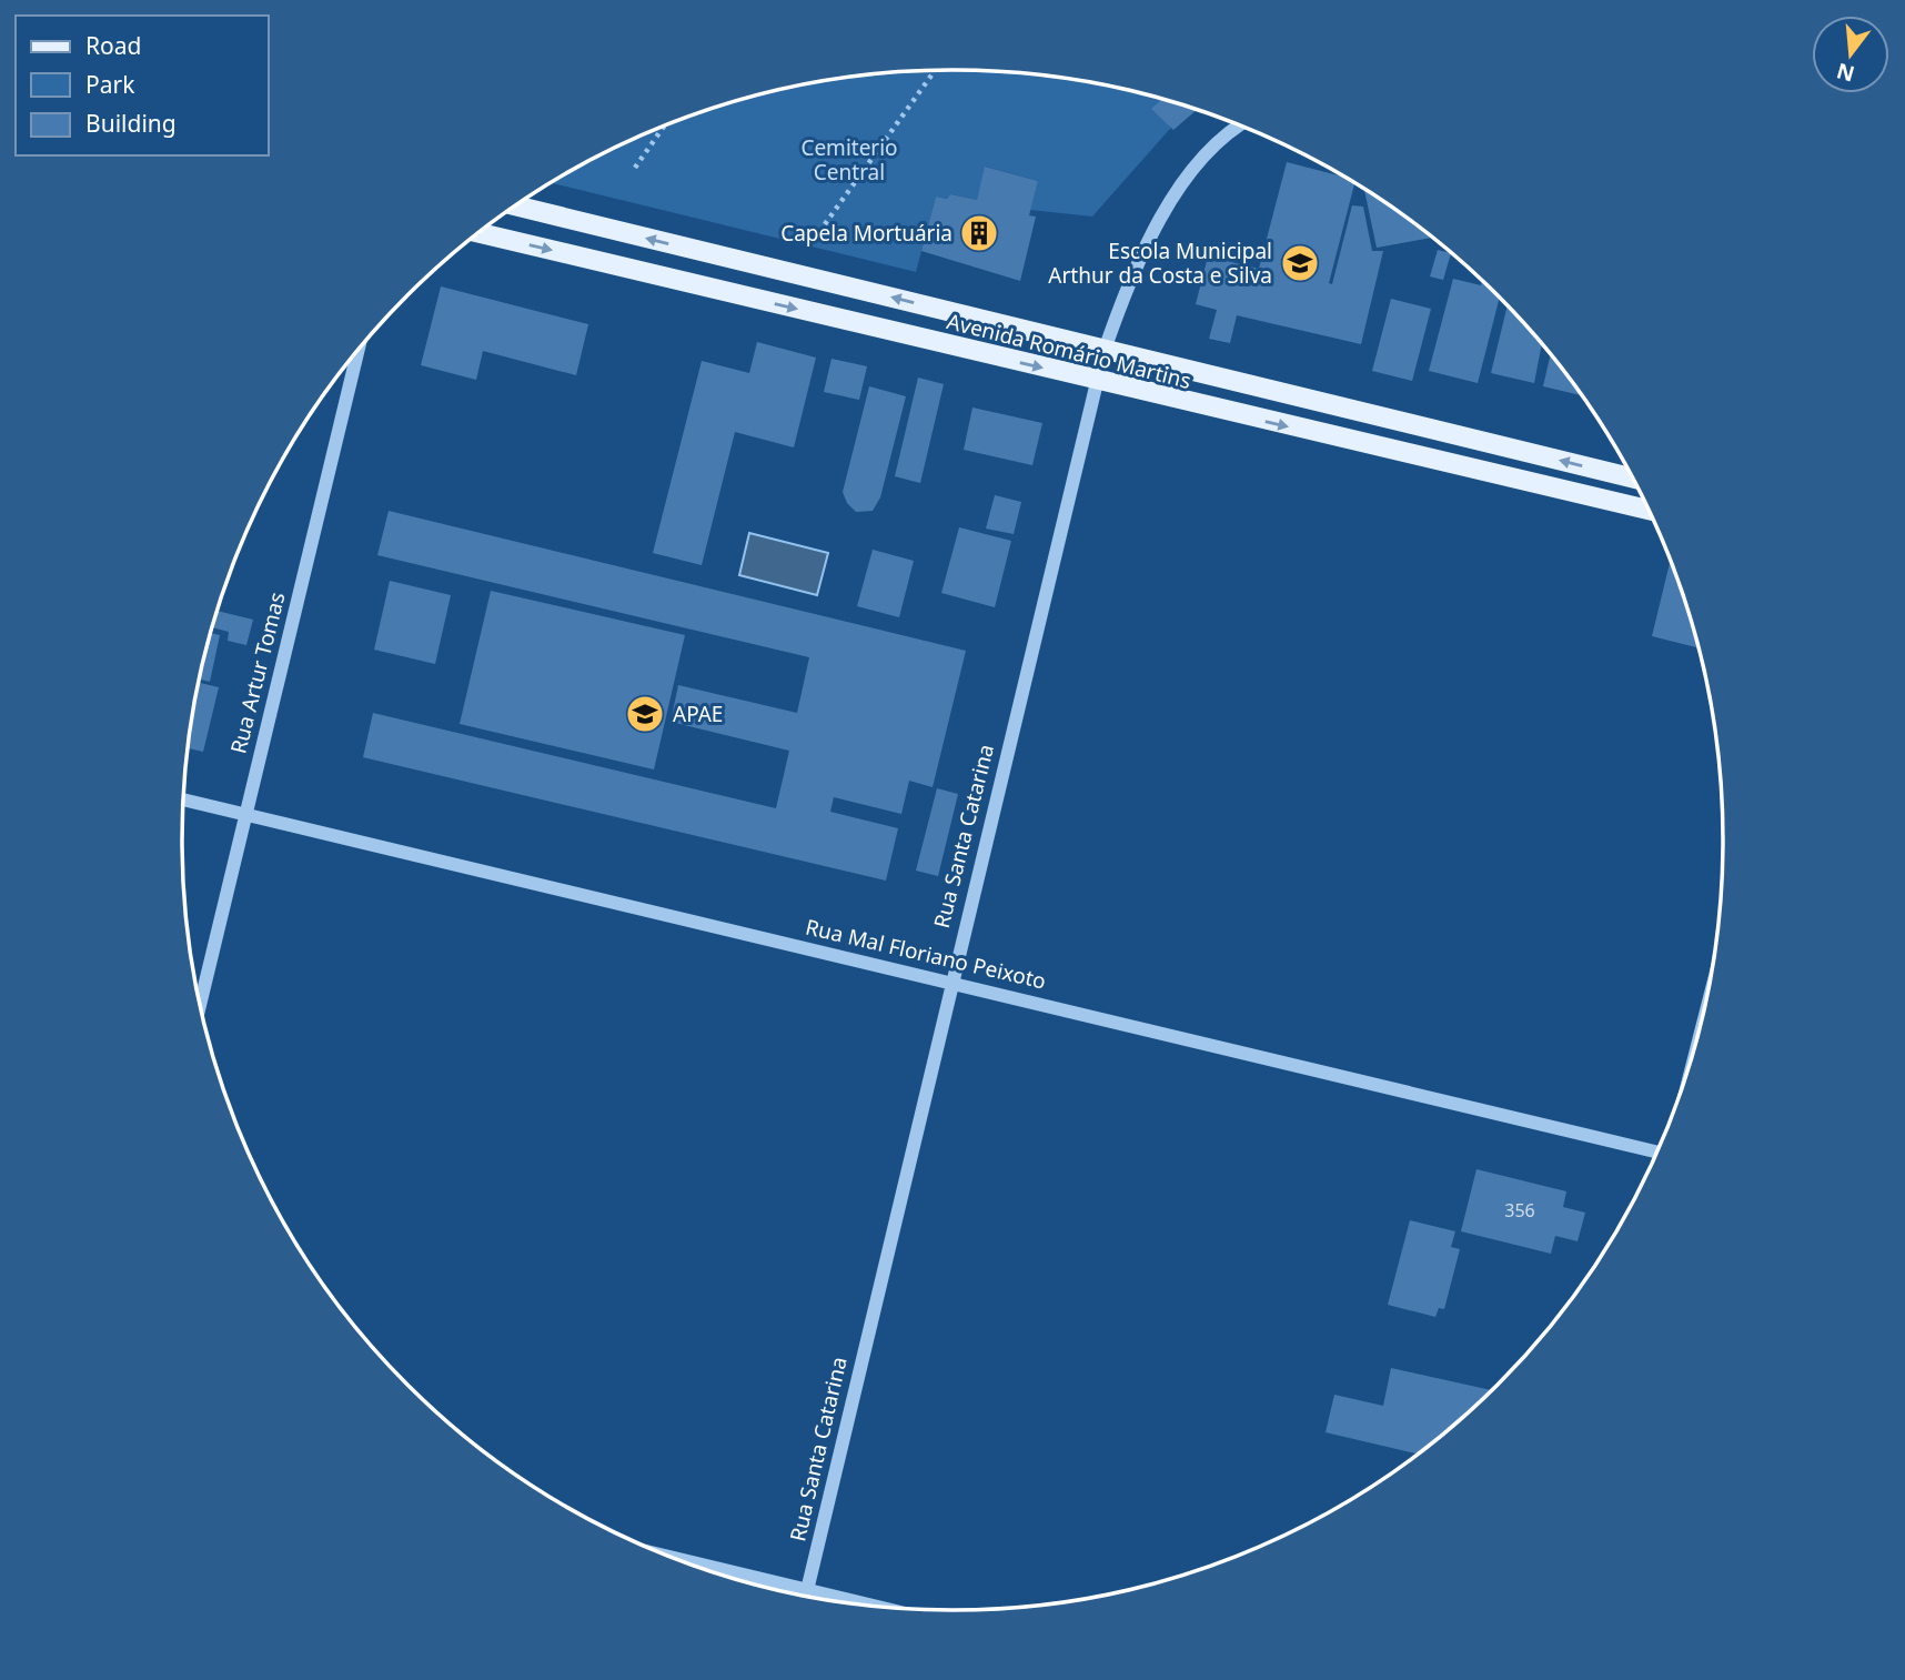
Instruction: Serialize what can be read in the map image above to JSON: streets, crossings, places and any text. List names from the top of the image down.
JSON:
{
  "streets": {
    "main road": ["Avenida Romário Martins"],
    "street": ["Rua Artur Tomas", "Rua Santa Catarina", "Rua Mal Floriano Peixoto"]
  },
  "crossings": [
    ["Avenida Romário Martins", "Rua Santa Catarina"],
    ["Rua Artur Tomas", "Rua Mal Floriano Peixoto"],
    ["Rua Santa Catarina", "Rua Mal Floriano Peixoto"]
  ],
  "parks": ["Cemiterio Central"],
  "places": {
    "building": ["Capela Mortuária"],
    "school or university": ["Escola Municipal Arthur da Costa e Silva", "APAE"]
  },
  "house_numbers": ["356"],
  "legend": ["Road", "Park", "Building"],
  "north": "bottom"
}
